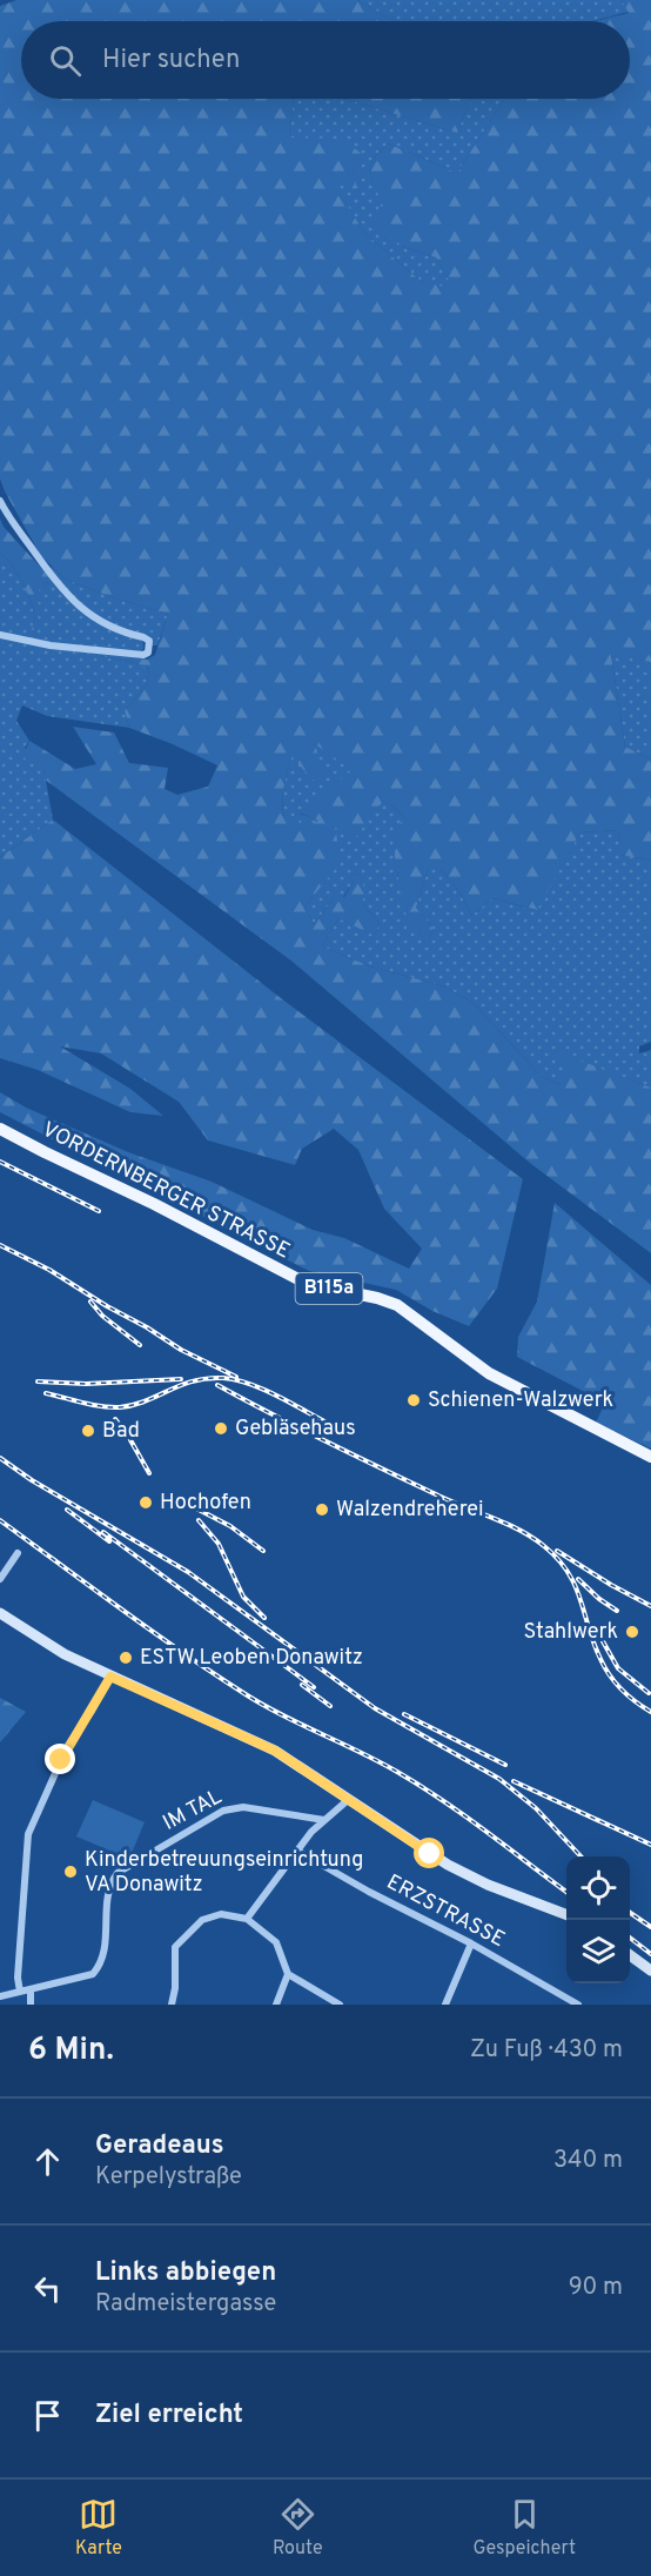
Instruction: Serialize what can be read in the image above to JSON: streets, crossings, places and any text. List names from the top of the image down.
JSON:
{
  "streets": {
    "main road": ["VORDERNBERGER STRASSE", "B115a"],
    "street": ["IM TAL", "ERZSTRASSE"]
  },
  "places": [
    "Schienen-Walzwerk",
    "Gebläsehaus",
    "Bad",
    "Hochofen",
    "Walzendreherei",
    "Stahlwerk",
    "ESTW Leoben Donawitz",
    "Kinderbetreuungseinrichtung VA Donawitz"
  ],
  "page": {
    "search": "Hier suchen",
    "heading": ["6 Min.", "Zu Fuß · 430 m"],
    "list": [
      ["Geradeaus", "Kerpelystraße", "340 m"],
      ["Links abbiegen", "Radmeistergasse", "90 m"],
      "Ziel erreicht"
    ],
    "nav": ["Karte", "Route", "Gespeichert"]
  }
}
